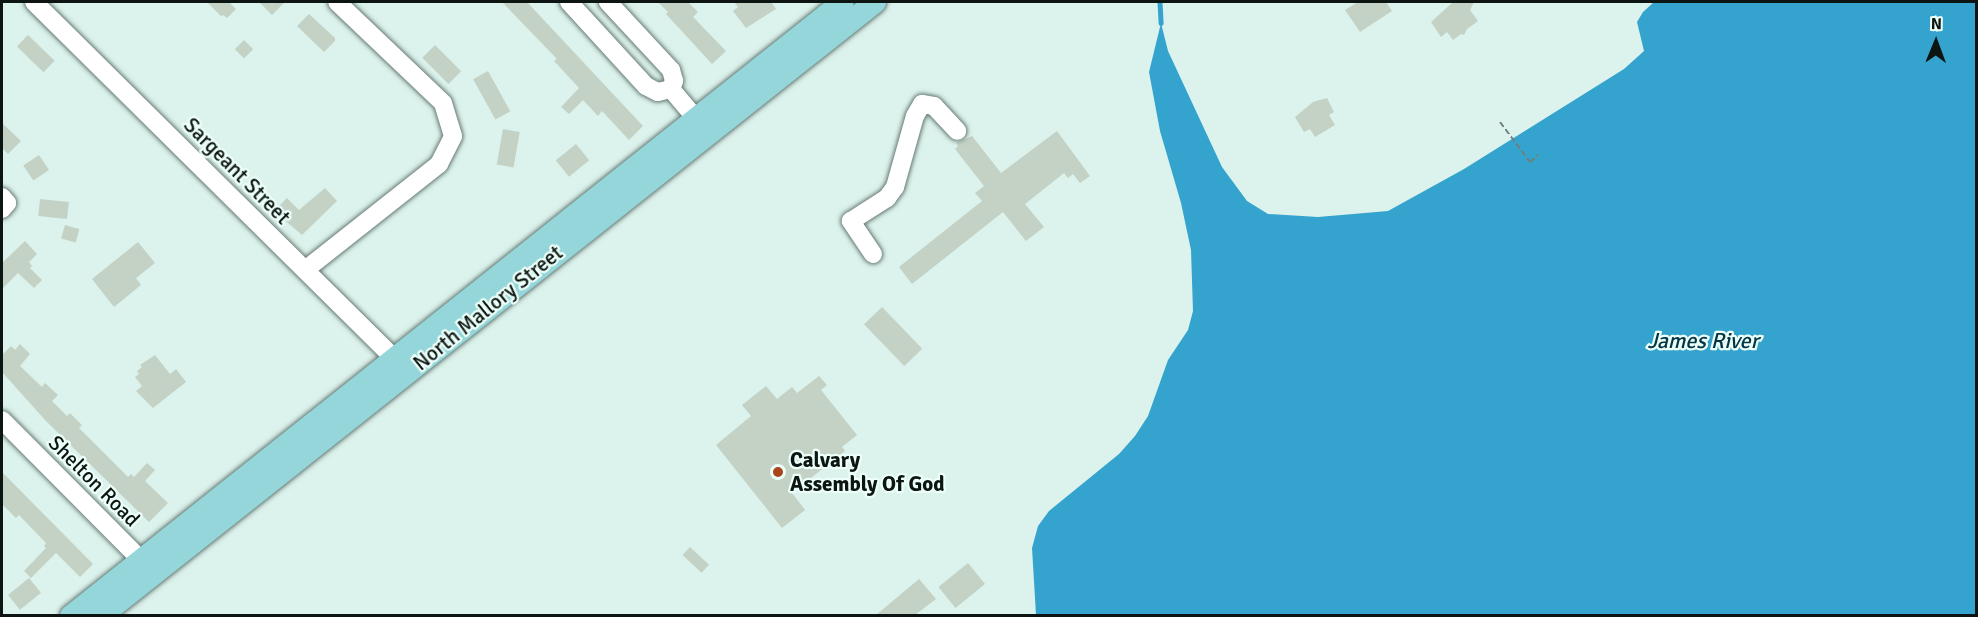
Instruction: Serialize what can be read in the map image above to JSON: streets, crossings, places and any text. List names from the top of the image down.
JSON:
{
  "streets": {
    "main road": ["North Mallory Street"],
    "street": ["Sargeant Street", "Shelton Road"]
  },
  "crossings": [
    ["Sargeant Street", "North Mallory Street"],
    ["North Mallory Street", "Shelton Road"]
  ],
  "water": ["James River"],
  "places": ["Calvary Assembly Of God"],
  "north": "top"
}
